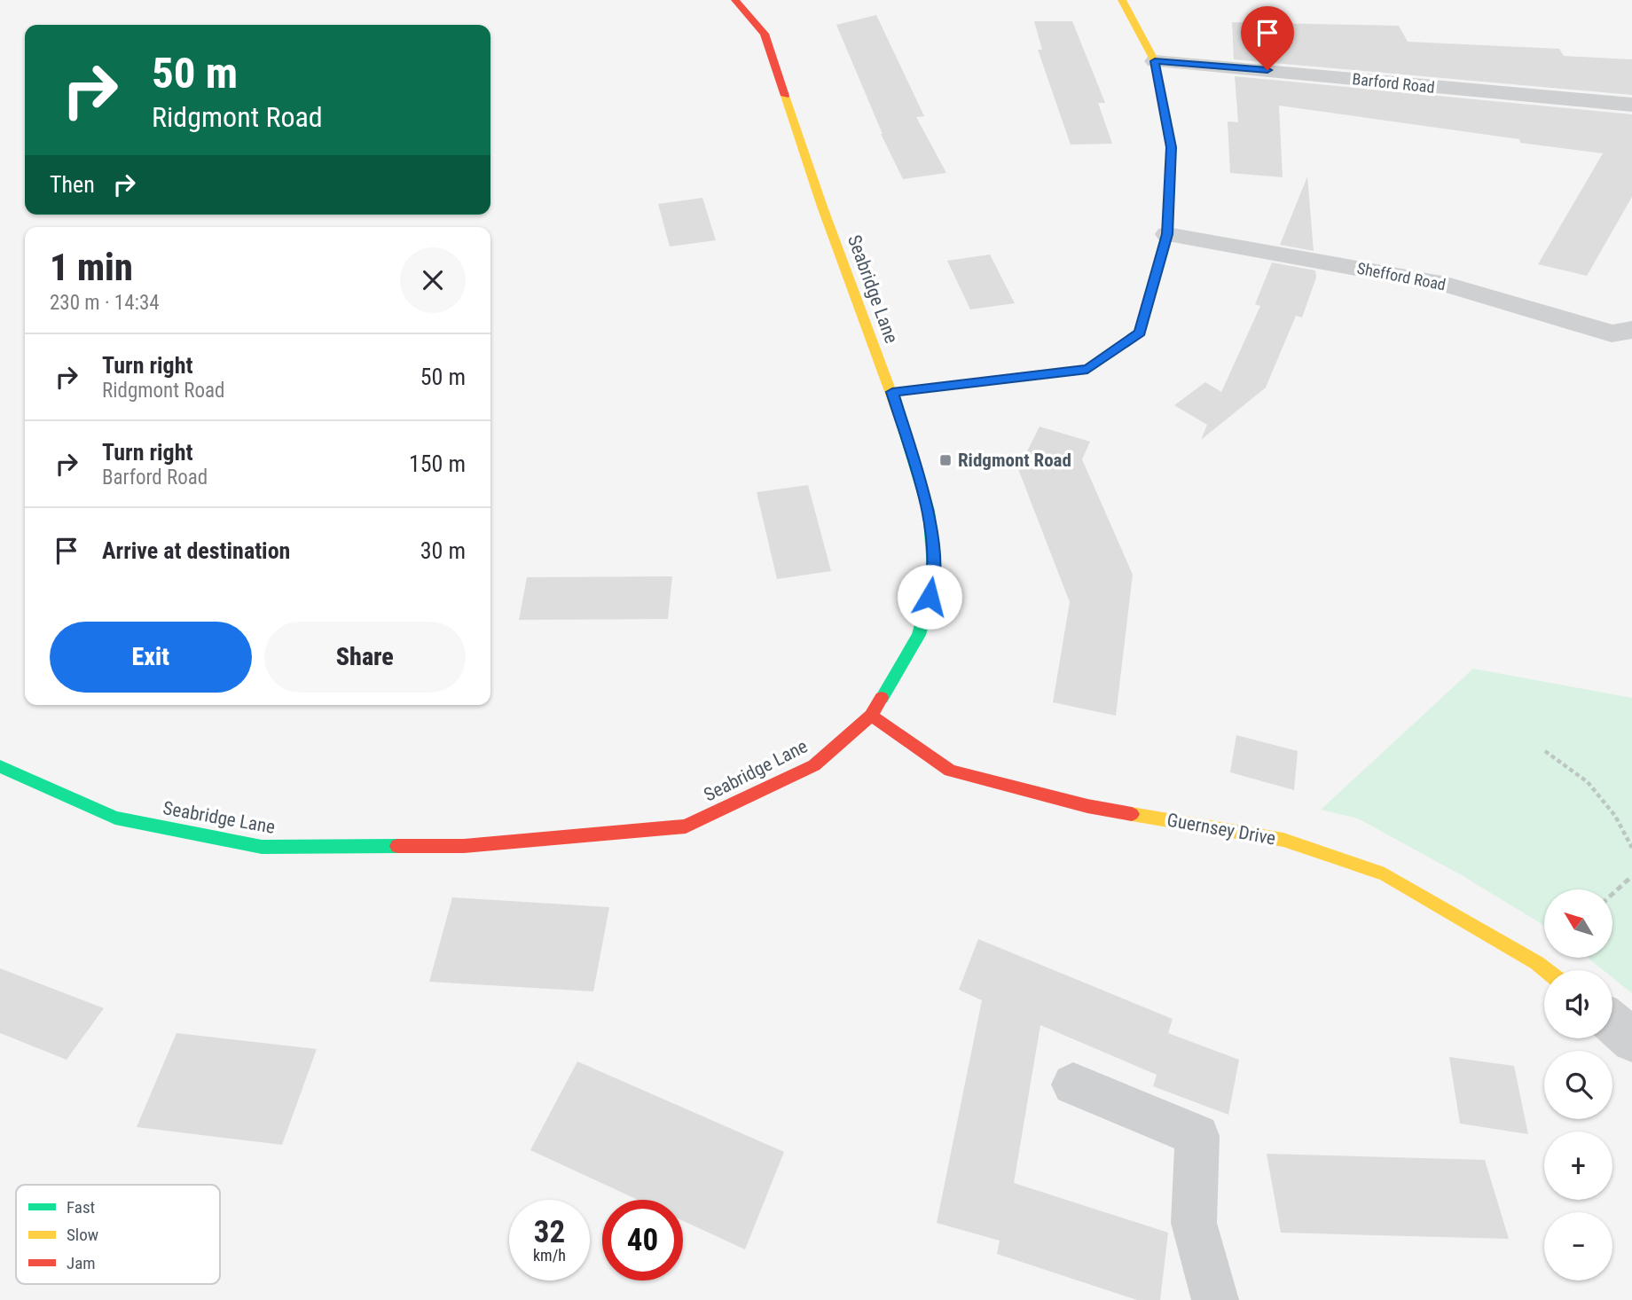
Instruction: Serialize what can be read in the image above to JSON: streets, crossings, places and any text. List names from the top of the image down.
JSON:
{
  "streets": {
    "street": [
      "Barford Road",
      "Shefford Road",
      "Seabridge Lane",
      "Guernsey Drive"
    ]
  },
  "crossings": [
    ["Seabridge Lane", "Guernsey Drive"]
  ],
  "places": {
    "transit": ["Ridgmont Road"]
  },
  "legend": ["Fast", "Slow", "Jam"],
  "north": "top left",
  "page": {
    "turn": ["50 m", "Ridgmont Road"],
    "then": "Then",
    "heading": ["1 min", "230 m · 14:34"],
    "list": [
      {
        "name": "Turn right",
        "note": "Ridgmont Road",
        "value": "50 m"
      },
      {
        "name": "Turn right",
        "note": "Barford Road",
        "value": "150 m"
      },
      {
        "name": "Arrive at destination",
        "value": "30 m"
      }
    ],
    "buttons": ["Exit", "Share"],
    "map_buttons": ["+", "−"],
    "speed": "32 km/h",
    "limit": "40"
  }
}
